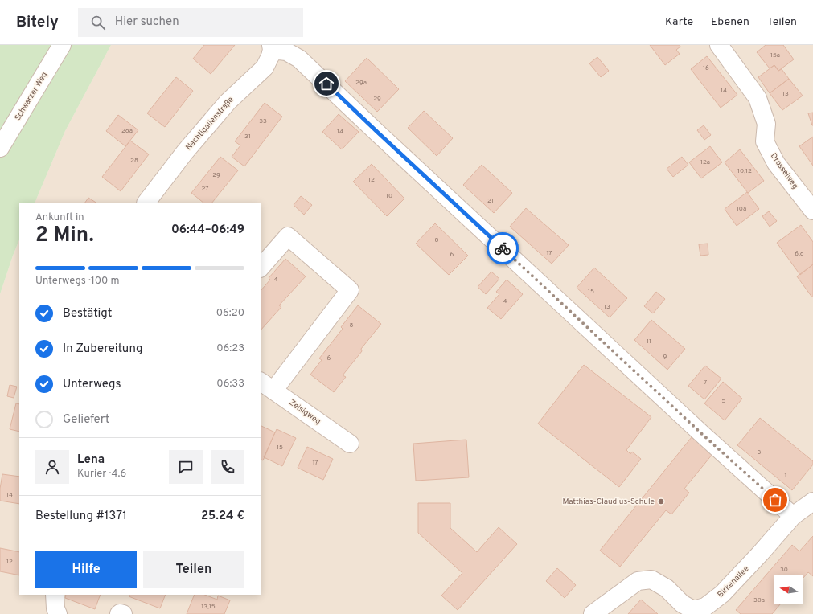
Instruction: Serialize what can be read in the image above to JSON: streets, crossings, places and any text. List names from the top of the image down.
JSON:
{
  "streets": {
    "street": [
      "Schwarzer Weg",
      "Nachtigallenstraße",
      "Drosselweg",
      "Zeisigweg",
      "Birkenallee"
    ]
  },
  "places": ["Matthias-Claudius-Schule"],
  "house_numbers": [
    "15a",
    "16",
    "29a",
    "14",
    "13",
    "29",
    "33",
    "28a",
    "14",
    "31",
    "28",
    "12a",
    "10,12",
    "29",
    "12",
    "27",
    "10",
    "21",
    "10a",
    "8",
    "17",
    "6,8",
    "6",
    "4",
    "15",
    "4",
    "13",
    "8",
    "11",
    "9",
    "6",
    "7",
    "5",
    "15",
    "3",
    "17",
    "1",
    "14",
    "12",
    "30",
    "30a",
    "13,15"
  ],
  "north": "left",
  "page": {
    "header": "Bitely",
    "search": "Hier suchen",
    "nav": ["Karte", "Ebenen", "Teilen"],
    "heading": ["2 Min.", "Ankunft in", "06:44–06:49"],
    "panel": [
      "Lena",
      "Kurier · 4.6",
      "Bestellung #1371",
      "25.24 €"
    ],
    "bar": "Unterwegs · 100 m",
    "list": [
      ["Bestätigt", "06:20"],
      ["In Zubereitung", "06:23"],
      ["Unterwegs", "06:33"],
      "Geliefert"
    ],
    "buttons": ["Hilfe", "Teilen"]
  }
}
